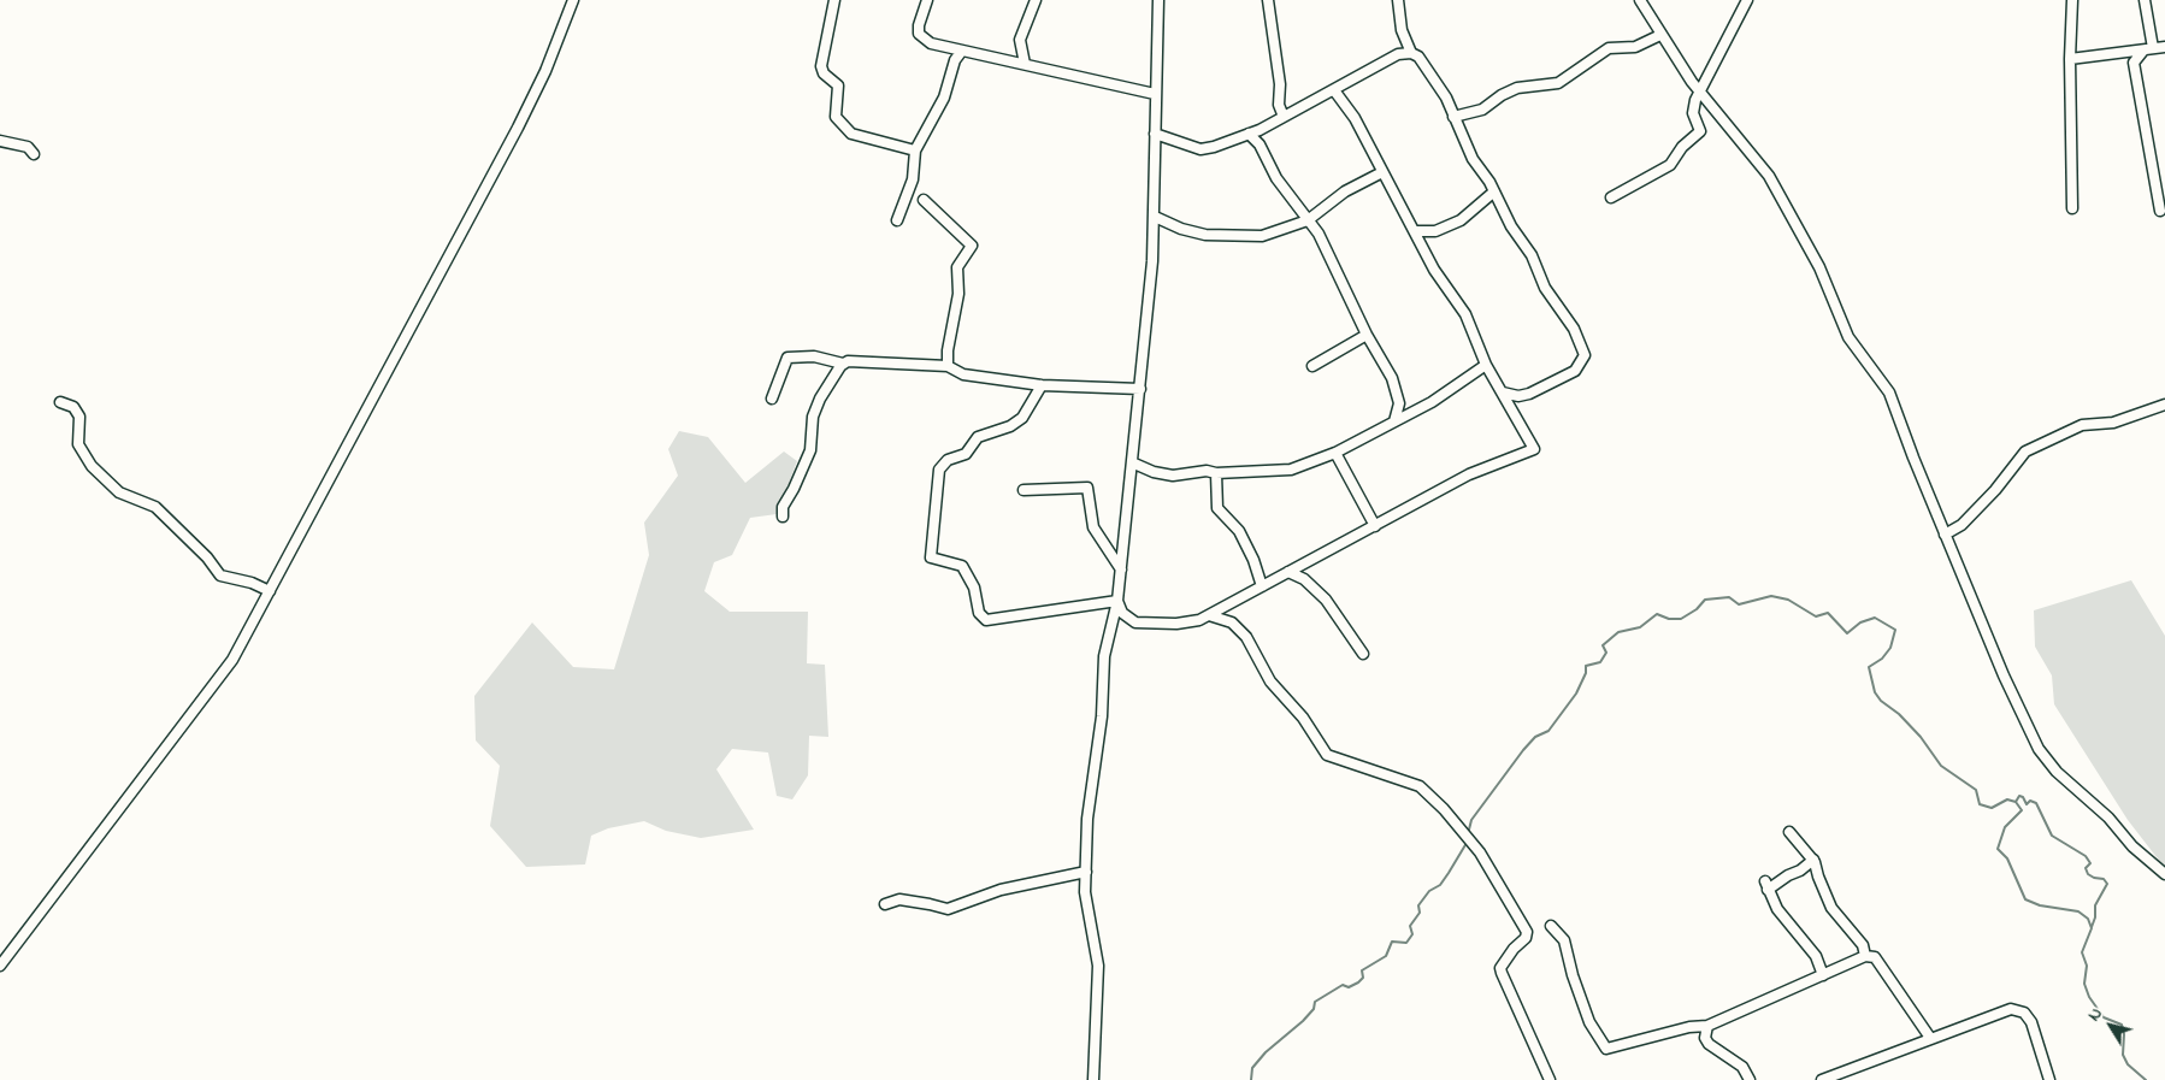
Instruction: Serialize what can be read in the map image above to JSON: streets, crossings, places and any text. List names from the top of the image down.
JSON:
{
  "north": "top left"
}
